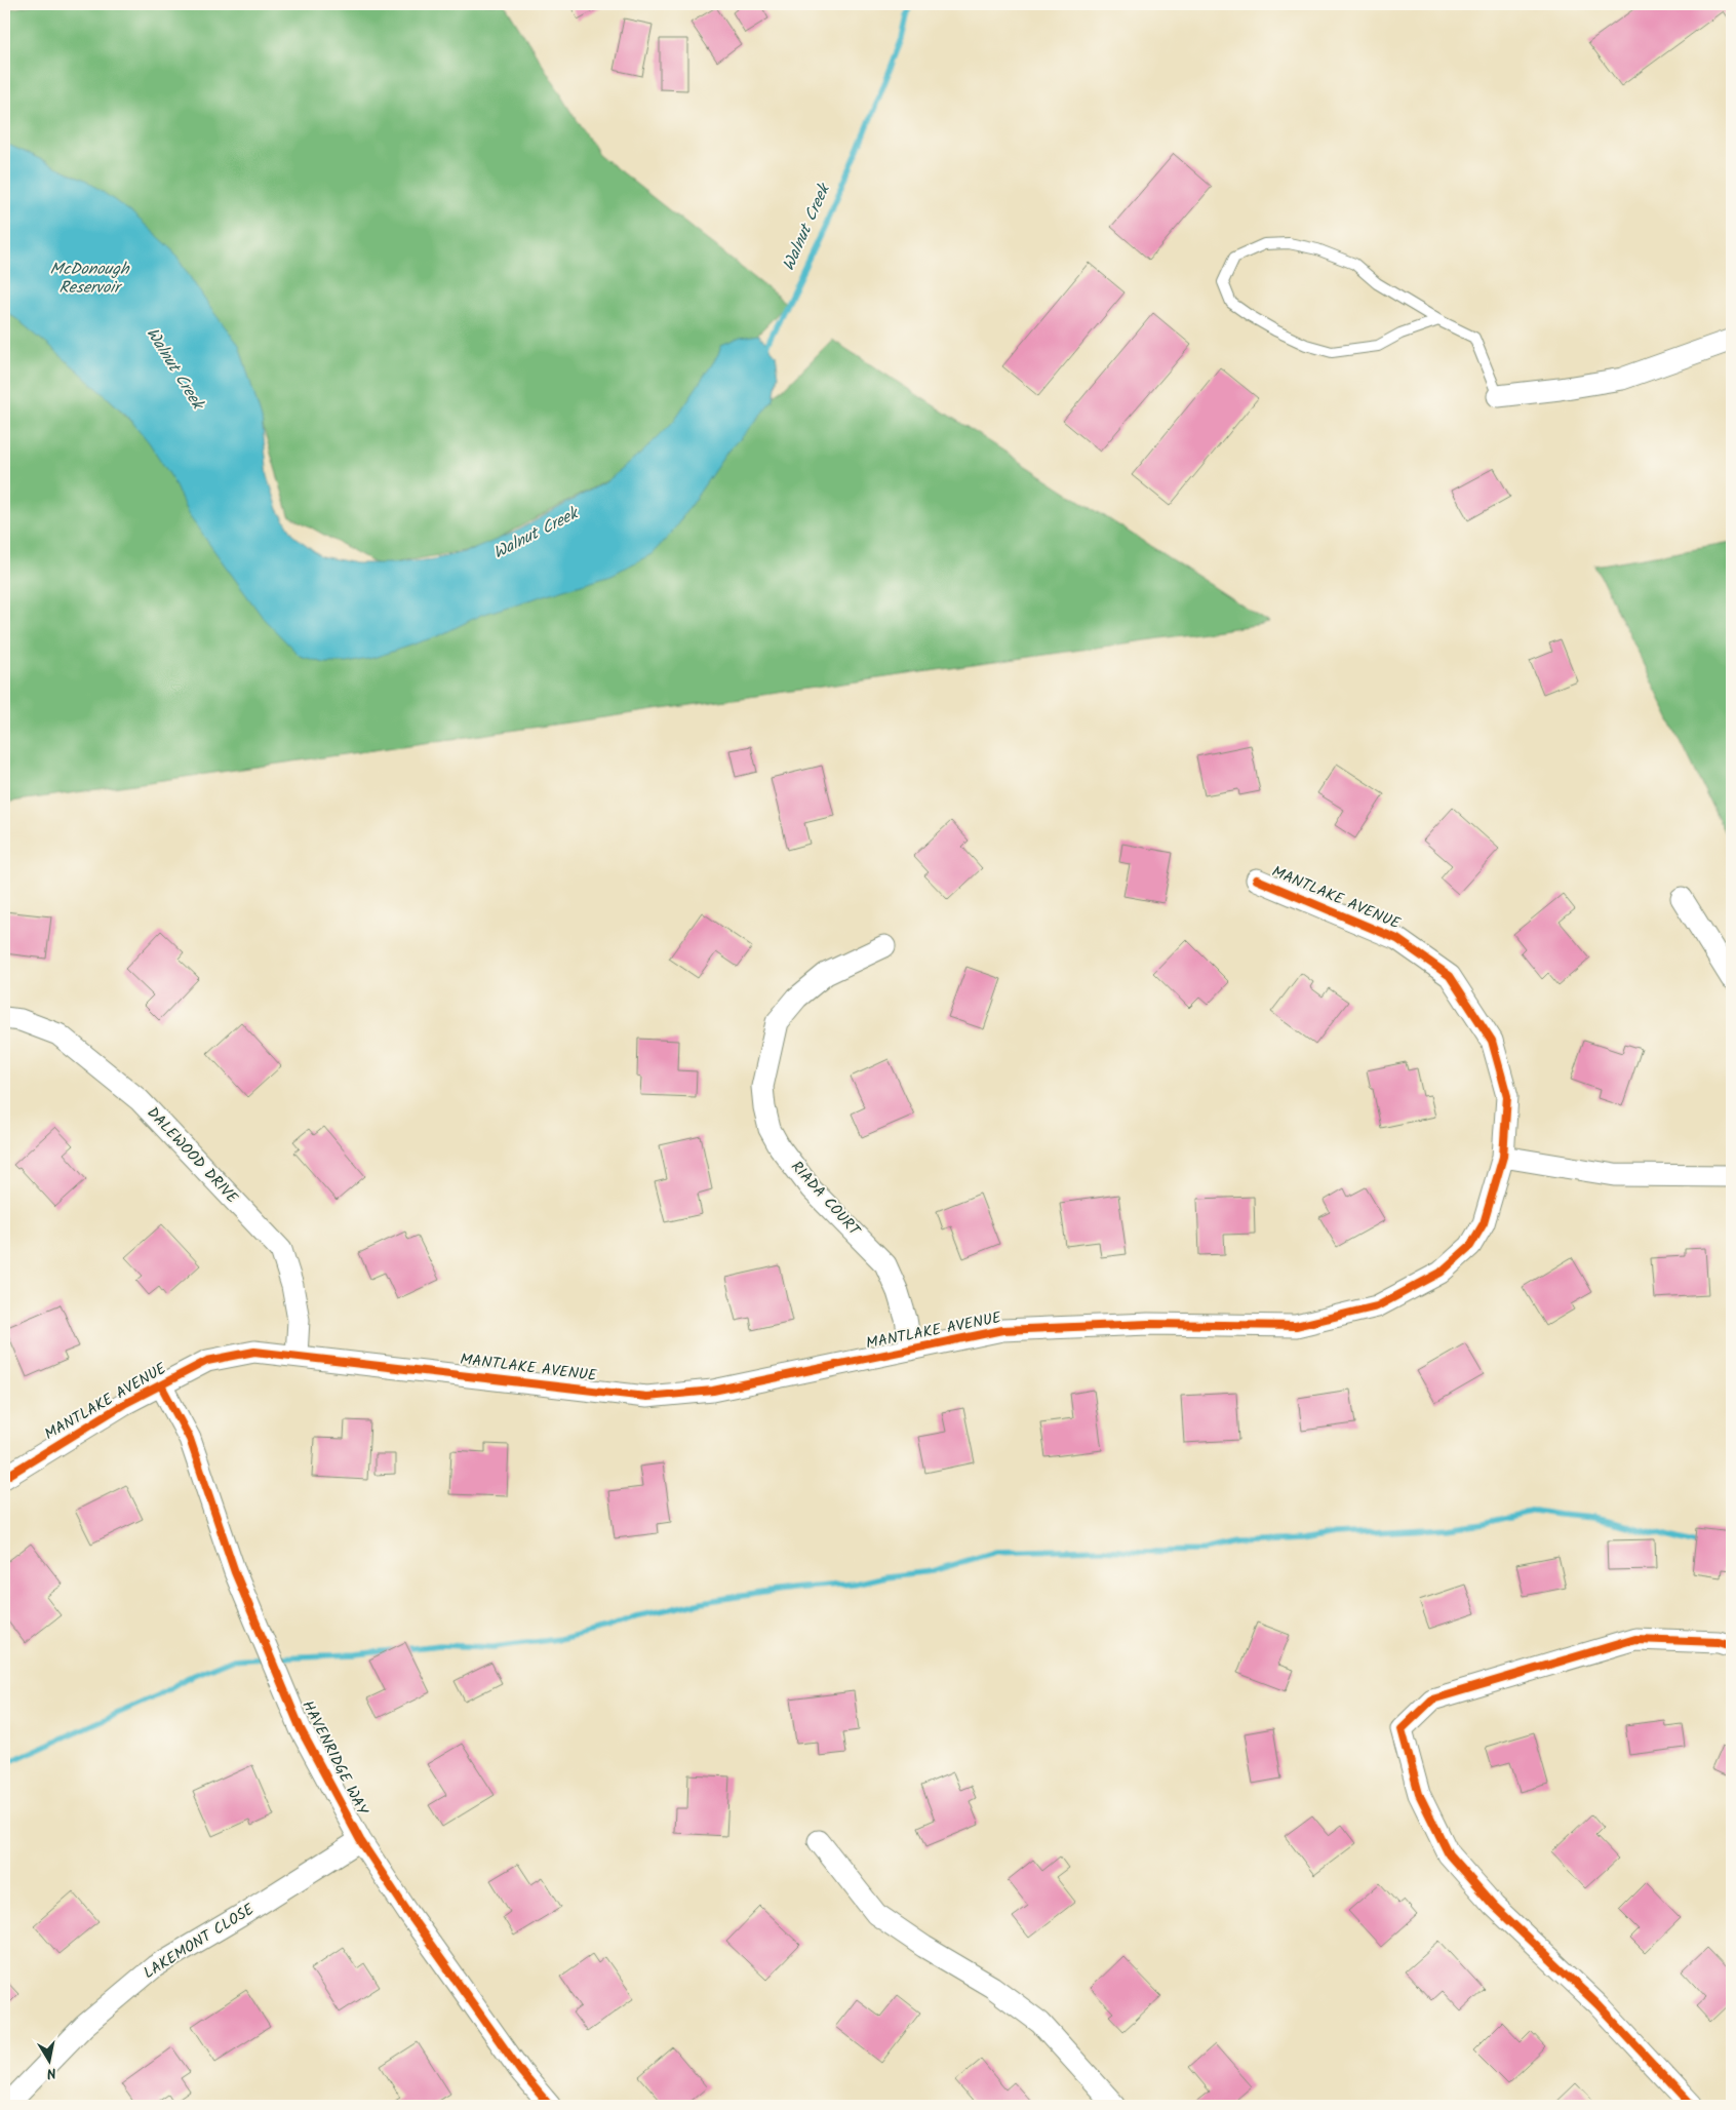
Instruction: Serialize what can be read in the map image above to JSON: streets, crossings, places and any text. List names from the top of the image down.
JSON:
{
  "streets": {
    "street": [
      "MANTLAKE AVENUE",
      "DALEWOOD DRIVE",
      "RIADA COURT",
      "HAVENRIDGE WAY",
      "LAKEMONT CLOSE"
    ]
  },
  "crossings": [
    ["MANTLAKE AVENUE", "DALEWOOD DRIVE"],
    ["MANTLAKE AVENUE", "RIADA COURT"],
    ["MANTLAKE AVENUE", "HAVENRIDGE WAY"],
    ["HAVENRIDGE WAY", "LAKEMONT CLOSE"]
  ],
  "water": ["Walnut Creek", "McDonough Reservoir"],
  "north": "bottom"
}
